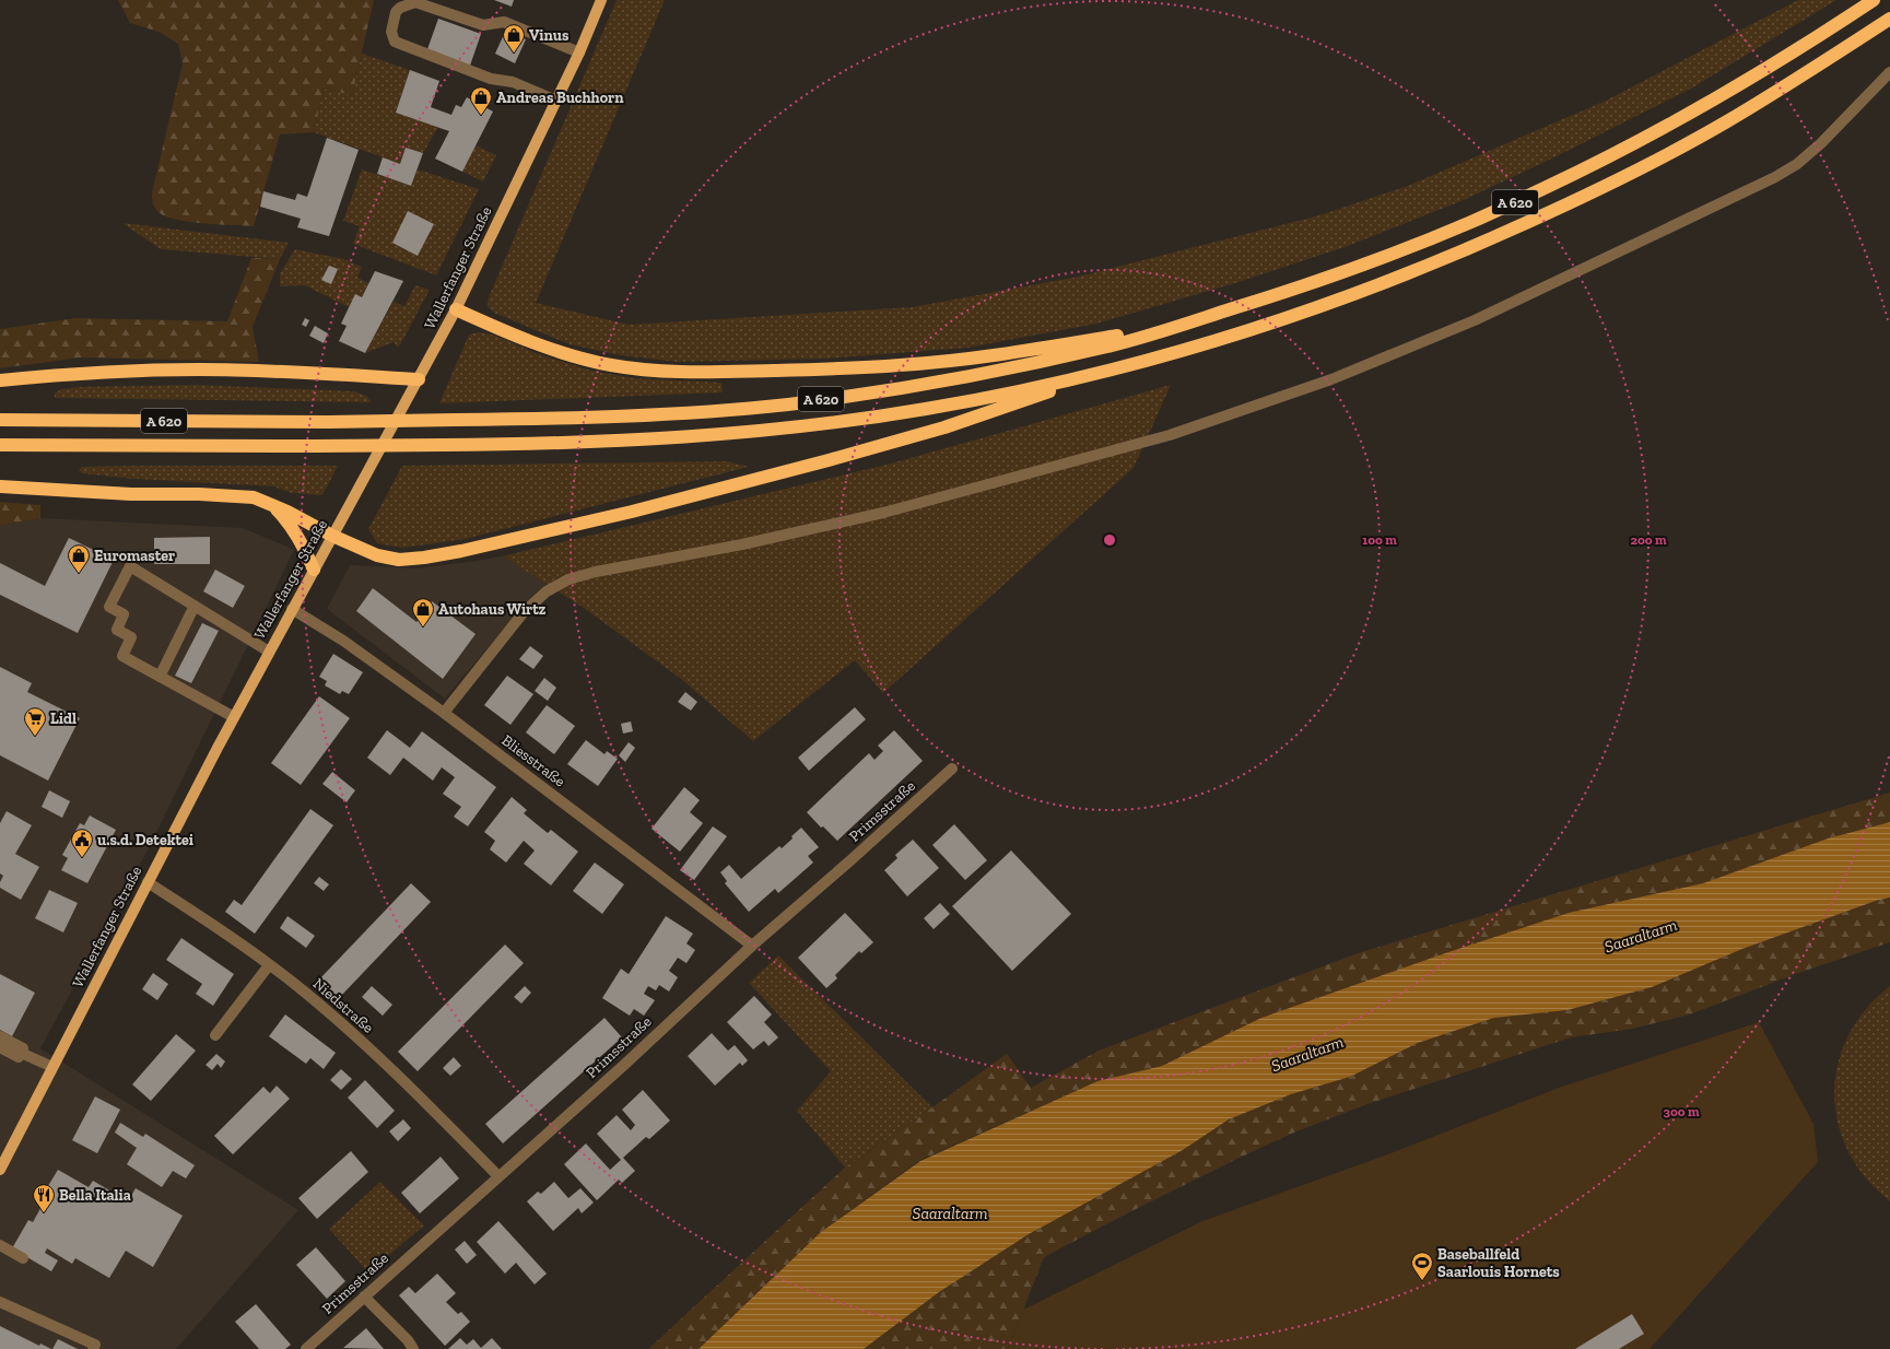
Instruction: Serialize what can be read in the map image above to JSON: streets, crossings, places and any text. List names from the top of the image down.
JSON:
{
  "streets": {
    "highway": ["A 620"],
    "main road": ["Wallerfanger Straße"],
    "street": ["Bliesstraße", "Primsstraße", "Niedstraße"]
  },
  "crossings": [
    ["Wallerfanger Straße", "Bliesstraße"],
    ["Wallerfanger Straße", "Niedstraße"],
    ["Bliesstraße", "Primsstraße"],
    ["Primsstraße", "Niedstraße"]
  ],
  "water": ["Saaraltarm"],
  "places": {
    "shop": [
      "Vinus",
      "Andreas Buchhorn",
      "Euromaster",
      "Autohaus Wirtz"
    ],
    "supermarket": ["Lidl"],
    "public building": ["u.s.d. Detektei"],
    "restaurant": ["Bella Italia"],
    "sports": ["Baseballfeld Saarlouis Hornets"]
  },
  "rings": ["100 m", "200 m", "300 m"]
}
